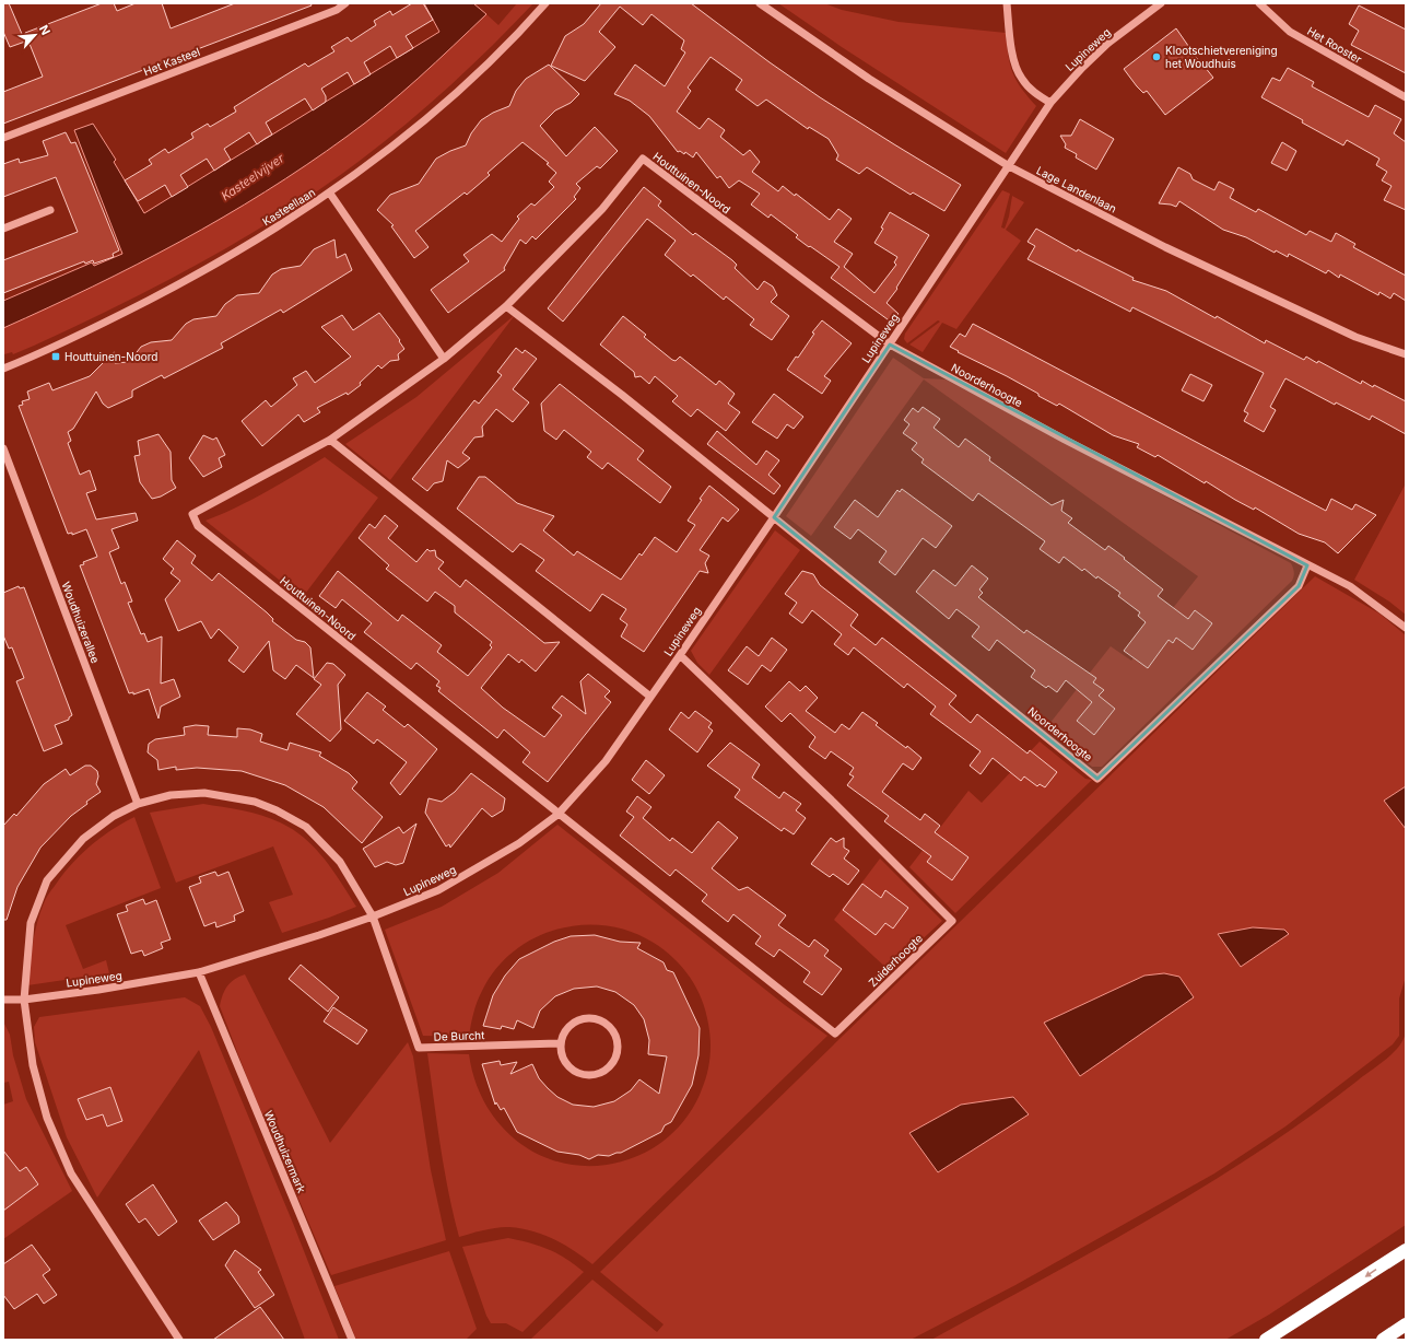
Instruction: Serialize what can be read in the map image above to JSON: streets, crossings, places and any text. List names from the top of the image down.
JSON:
{
  "streets": {
    "street": [
      "Het Rooster",
      "Lupineweg",
      "Het Kasteel",
      "Houttuinen-Noord",
      "Lage Landenlaan",
      "Kasteellaan",
      "Noorderhoogte",
      "Woudhuizerallee",
      "Zuiderhoogte",
      "De Burcht",
      "Woudhuizermark"
    ]
  },
  "crossings": [
    ["Lupineweg", "Houttuinen-Noord"],
    ["Lupineweg", "Lage Landenlaan"],
    ["Lupineweg", "Noorderhoogte"],
    ["Lupineweg", "Zuiderhoogte"],
    ["Lupineweg", "De Burcht"],
    ["Lupineweg", "Woudhuizermark"],
    ["Houttuinen-Noord", "Noorderhoogte"],
    ["Houttuinen-Noord", "Zuiderhoogte"]
  ],
  "water": ["Kasteelvijver"],
  "places": {
    "other": ["Klootschietvereniging het Woudhuis"],
    "transit": ["Houttuinen-Noord"]
  },
  "north": "top right"
}
